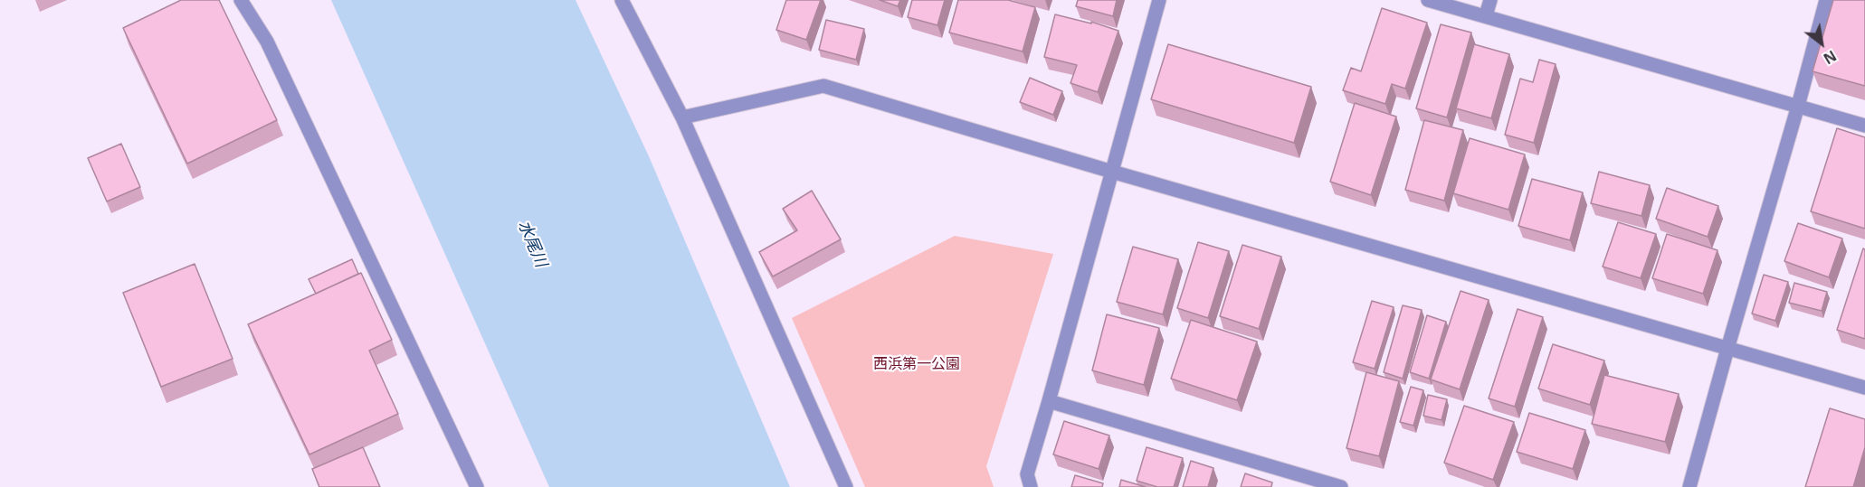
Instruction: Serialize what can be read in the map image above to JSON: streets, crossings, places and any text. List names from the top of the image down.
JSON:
{
  "water": ["水尾川"],
  "parks": ["西浜第一公園"],
  "north": "bottom right"
}
